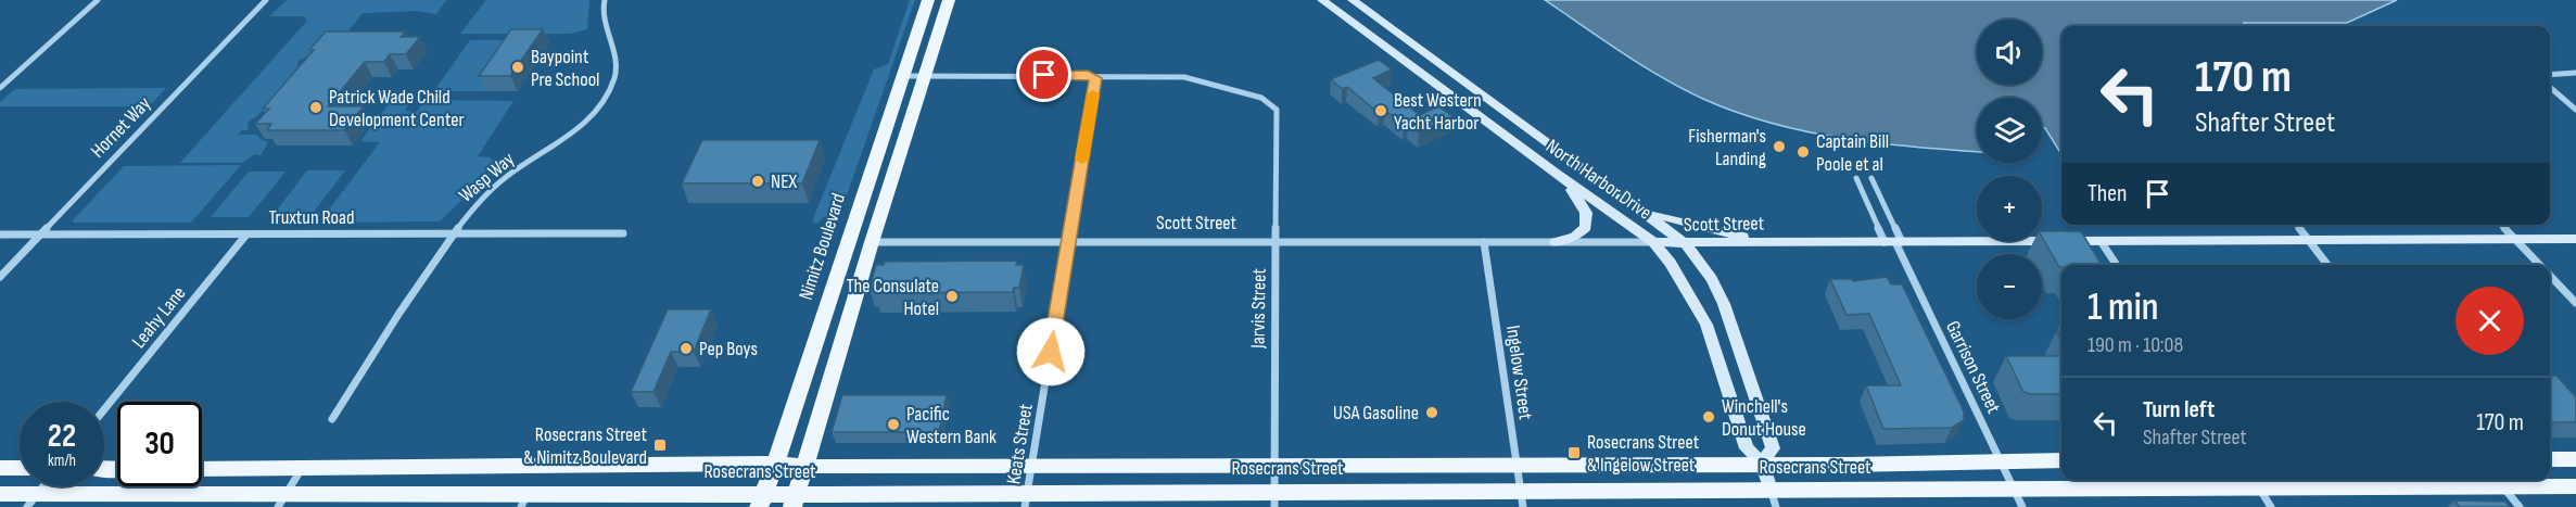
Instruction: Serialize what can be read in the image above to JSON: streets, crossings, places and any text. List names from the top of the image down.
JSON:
{
  "streets": {
    "main road": [
      "North Harbor Drive",
      "Scott Street",
      "Nimitz Boulevard",
      "Rosecrans Street"
    ],
    "street": [
      "Hornet Way",
      "Wasp Way",
      "Truxtun Road",
      "Jarvis Street",
      "Leahy Lane",
      "Garrison Street",
      "Ingelow Street",
      "Keats Street"
    ]
  },
  "crossings": [
    ["Hornet Way", "Truxtun Road"],
    ["Wasp Way", "Truxtun Road"],
    ["North Harbor Drive", "Scott Street"],
    ["North Harbor Drive", "Rosecrans Street"],
    ["Truxtun Road", "Leahy Lane"],
    ["Scott Street", "Jarvis Street"],
    ["Scott Street", "Garrison Street"],
    ["Scott Street", "Ingelow Street"],
    ["Scott Street", "Keats Street"],
    ["Nimitz Boulevard", "Rosecrans Street"],
    ["Jarvis Street", "Keats Street"],
    ["Jarvis Street", "Rosecrans Street"],
    ["Garrison Street", "Rosecrans Street"],
    ["Ingelow Street", "Rosecrans Street"],
    ["Keats Street", "Rosecrans Street"]
  ],
  "places": {
    "other": [
      "Baypoint Pre School",
      "Patrick Wade Child Development Center",
      "Best Western Yacht Harbor",
      "Fisherman's Landing",
      "Captain Bill Poole et al",
      "NEX",
      "The Consulate Hotel",
      "Pep Boys",
      "USA Gasoline",
      "Winchell's Donut House",
      "Pacific Western Bank"
    ],
    "transit": ["Rosecrans Street & Nimitz Boulevard", "Rosecrans Street & Ingelow Street"]
  },
  "page": {
    "map_buttons": ["+", "−"],
    "turn": ["170 m", "Shafter Street"],
    "then": "Then",
    "heading": ["1 min", "190 m · 10:08"],
    "list": [
      {
        "name": "Turn left",
        "note": "Shafter Street",
        "value": "170 m"
      }
    ],
    "speed": "22 km/h",
    "limit": "30"
  }
}
